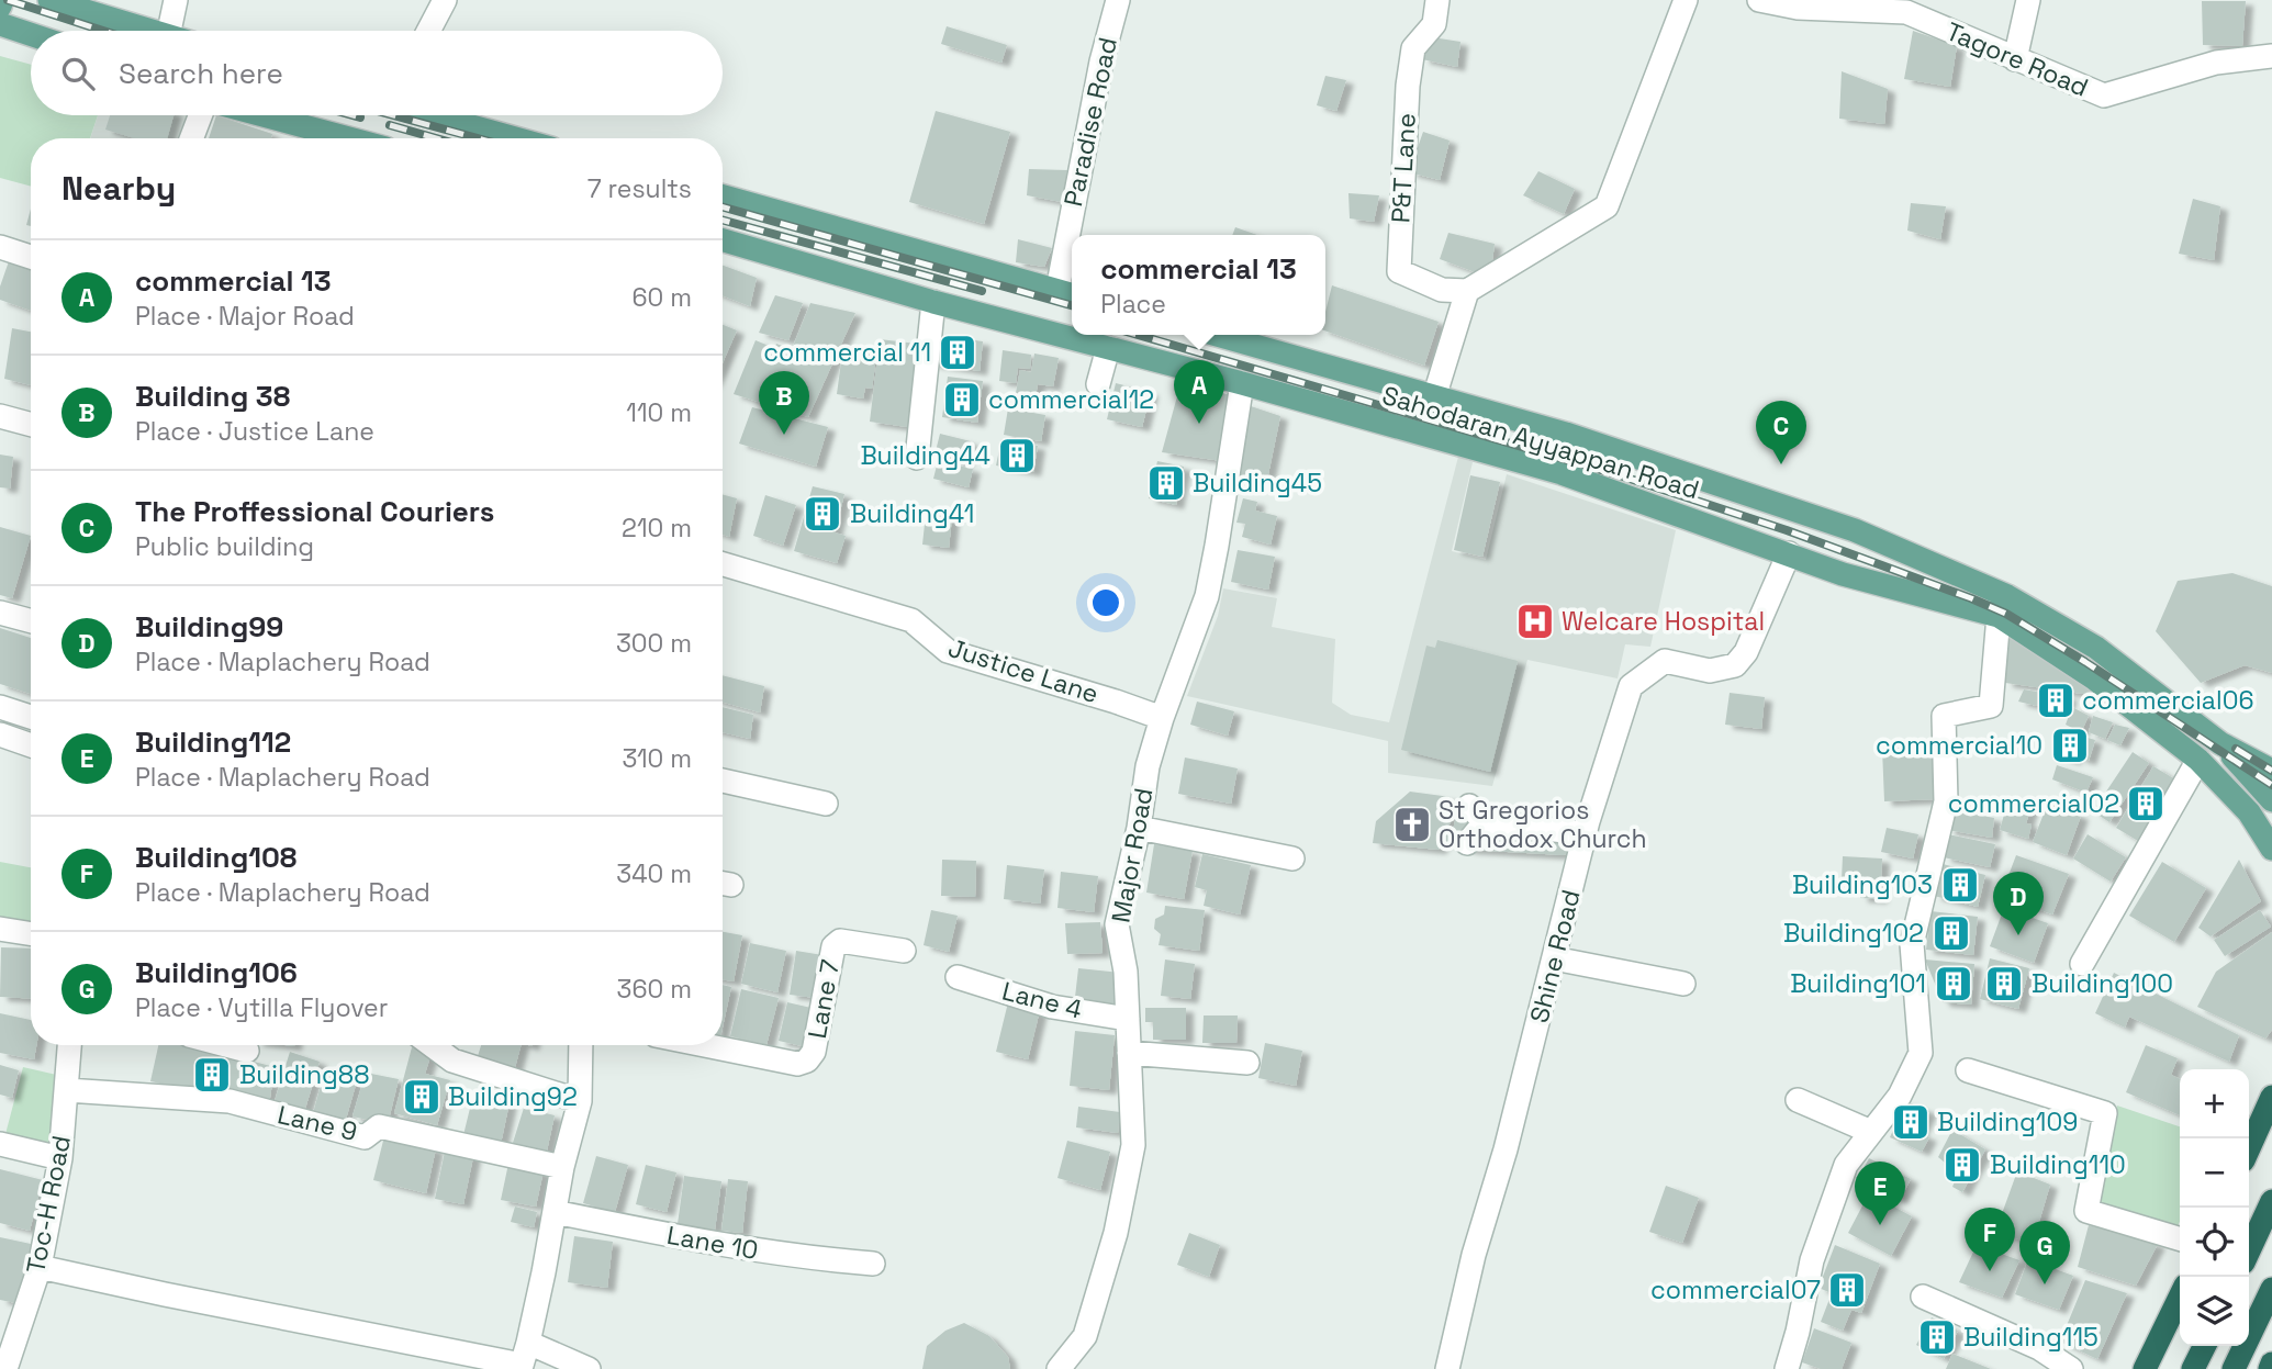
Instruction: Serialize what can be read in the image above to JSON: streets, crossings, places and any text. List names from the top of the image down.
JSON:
{
  "streets": {
    "main road": ["Sahodaran Ayyappan Road"],
    "street": [
      "Tagore Road",
      "Paradise Road",
      "P&T Lane",
      "Justice Lane",
      "Major Road",
      "Shine Road",
      "Lane 7",
      "Lane 4",
      "Lane 9",
      "Toc-H Road",
      "Lane 10"
    ]
  },
  "crossings": [
    ["Sahodaran Ayyappan Road", "Major Road"],
    ["Sahodaran Ayyappan Road", "Shine Road"],
    ["Justice Lane", "Major Road"],
    ["Major Road", "Lane 4"],
    ["Lane 9", "Toc-H Road"]
  ],
  "places": {
    "building": [
      "commercial 11",
      "commercial12",
      "Building44",
      "Building45",
      "Building41",
      "commercial06",
      "commercial10",
      "commercial02",
      "Building103",
      "Building102",
      "Building101",
      "Building100",
      "Building88",
      "Building92",
      "Building109",
      "Building110",
      "commercial07",
      "Building115"
    ],
    "hospital": ["Welcare Hospital"],
    "church": ["St Gregorios Orthodox Church"]
  },
  "page": {
    "search": "Search here",
    "heading": ["Nearby", "7 results"],
    "popup": ["commercial 13", "Place"],
    "list": [
      {
        "mark": "A",
        "name": "commercial 13",
        "note": "Place · Major Road",
        "value": "60 m"
      },
      {
        "mark": "B",
        "name": "Building 38",
        "note": "Place · Justice Lane",
        "value": "110 m"
      },
      {
        "mark": "C",
        "name": "The Proffessional Couriers",
        "note": "Public building",
        "value": "210 m"
      },
      {
        "mark": "D",
        "name": "Building99",
        "note": "Place · Maplachery Road",
        "value": "300 m"
      },
      {
        "mark": "E",
        "name": "Building112",
        "note": "Place · Maplachery Road",
        "value": "310 m"
      },
      {
        "mark": "F",
        "name": "Building108",
        "note": "Place · Maplachery Road",
        "value": "340 m"
      },
      {
        "mark": "G",
        "name": "Building106",
        "note": "Place · Vytilla Flyover",
        "value": "360 m"
      }
    ],
    "pins": [
      "A",
      "B",
      "C",
      "D",
      "E",
      "F",
      "G"
    ],
    "map_buttons": ["+", "−"]
  }
}
